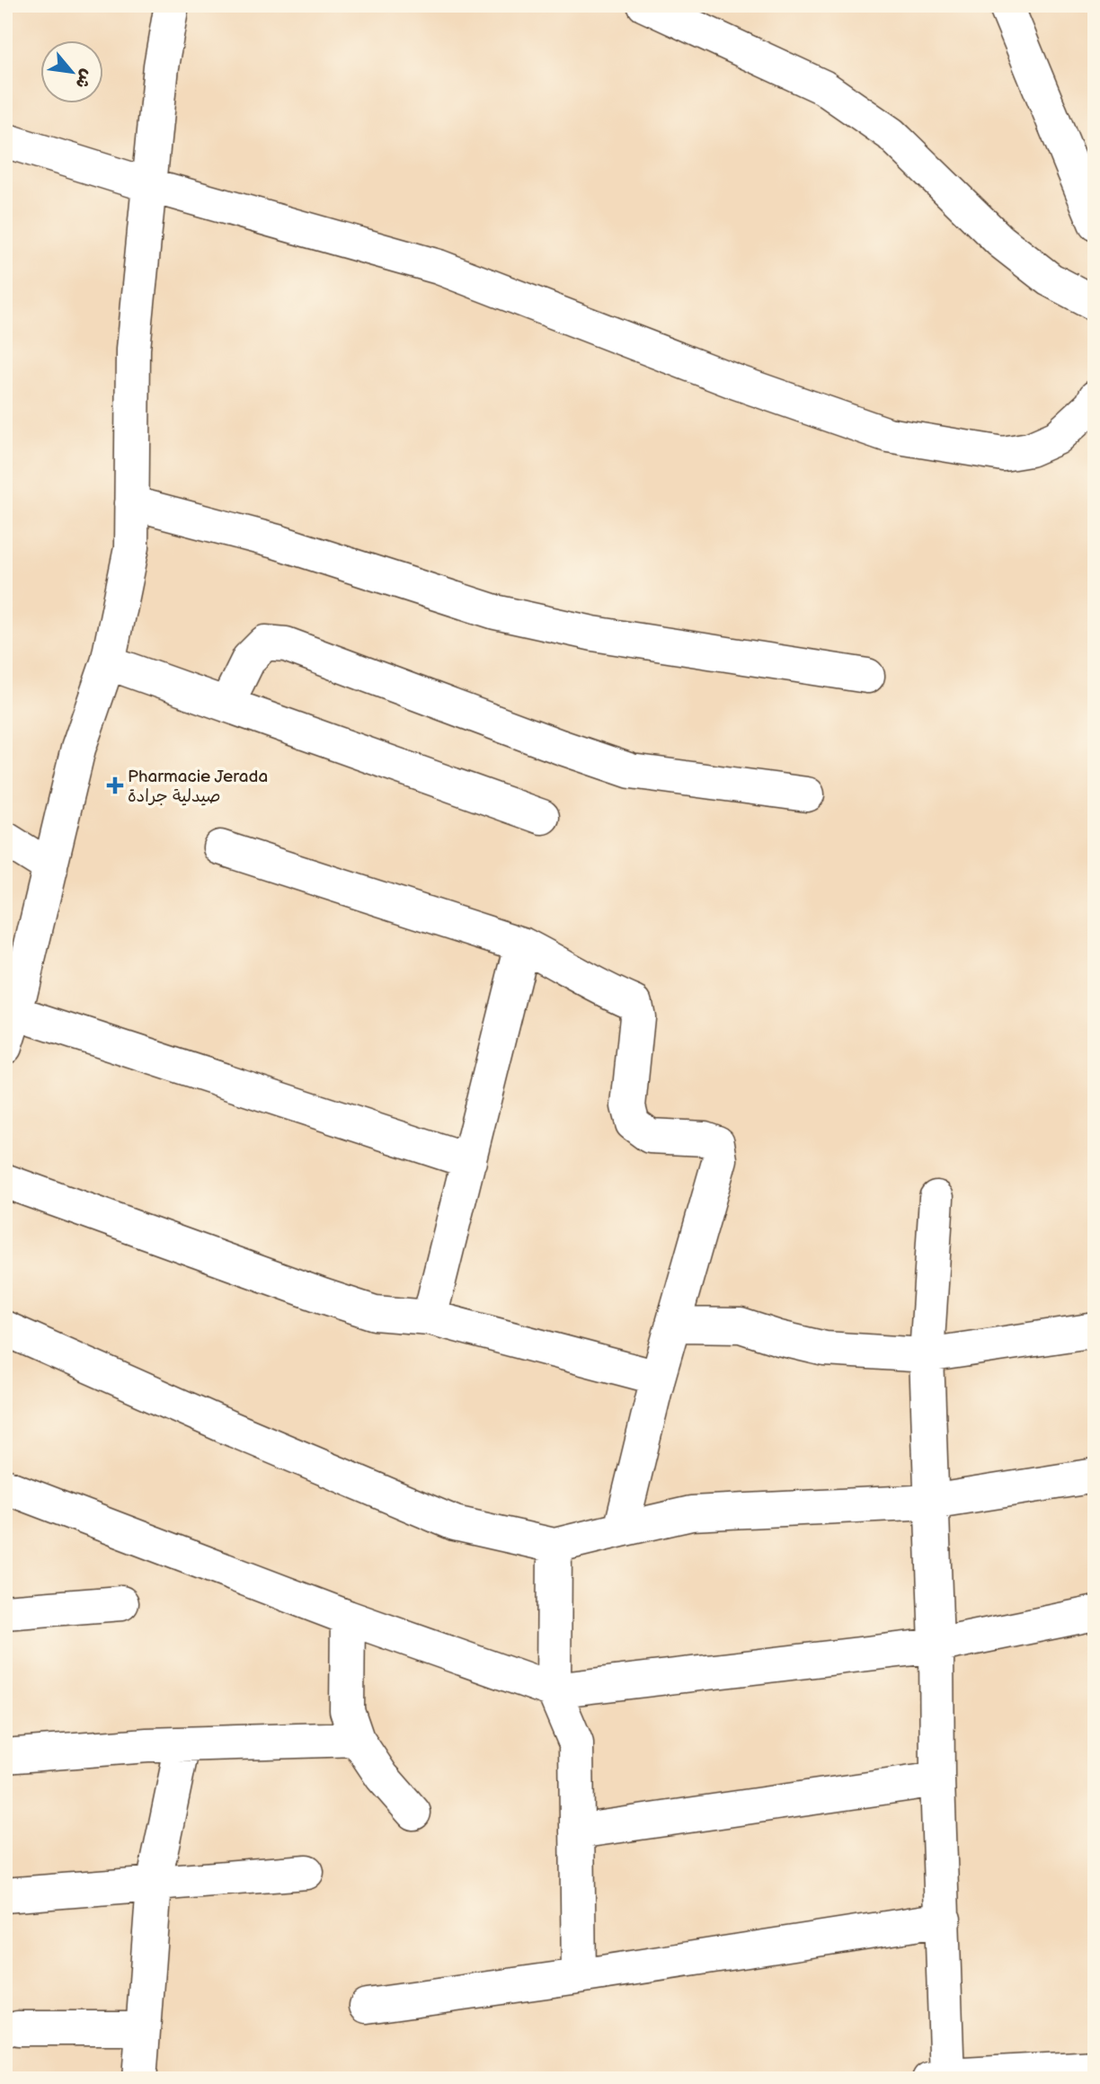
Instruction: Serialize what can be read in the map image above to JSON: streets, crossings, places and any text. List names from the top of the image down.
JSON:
{
  "places": {
    "health": ["Pharmacie Jerada صيدلية جرادة"]
  },
  "north": "bottom right"
}
